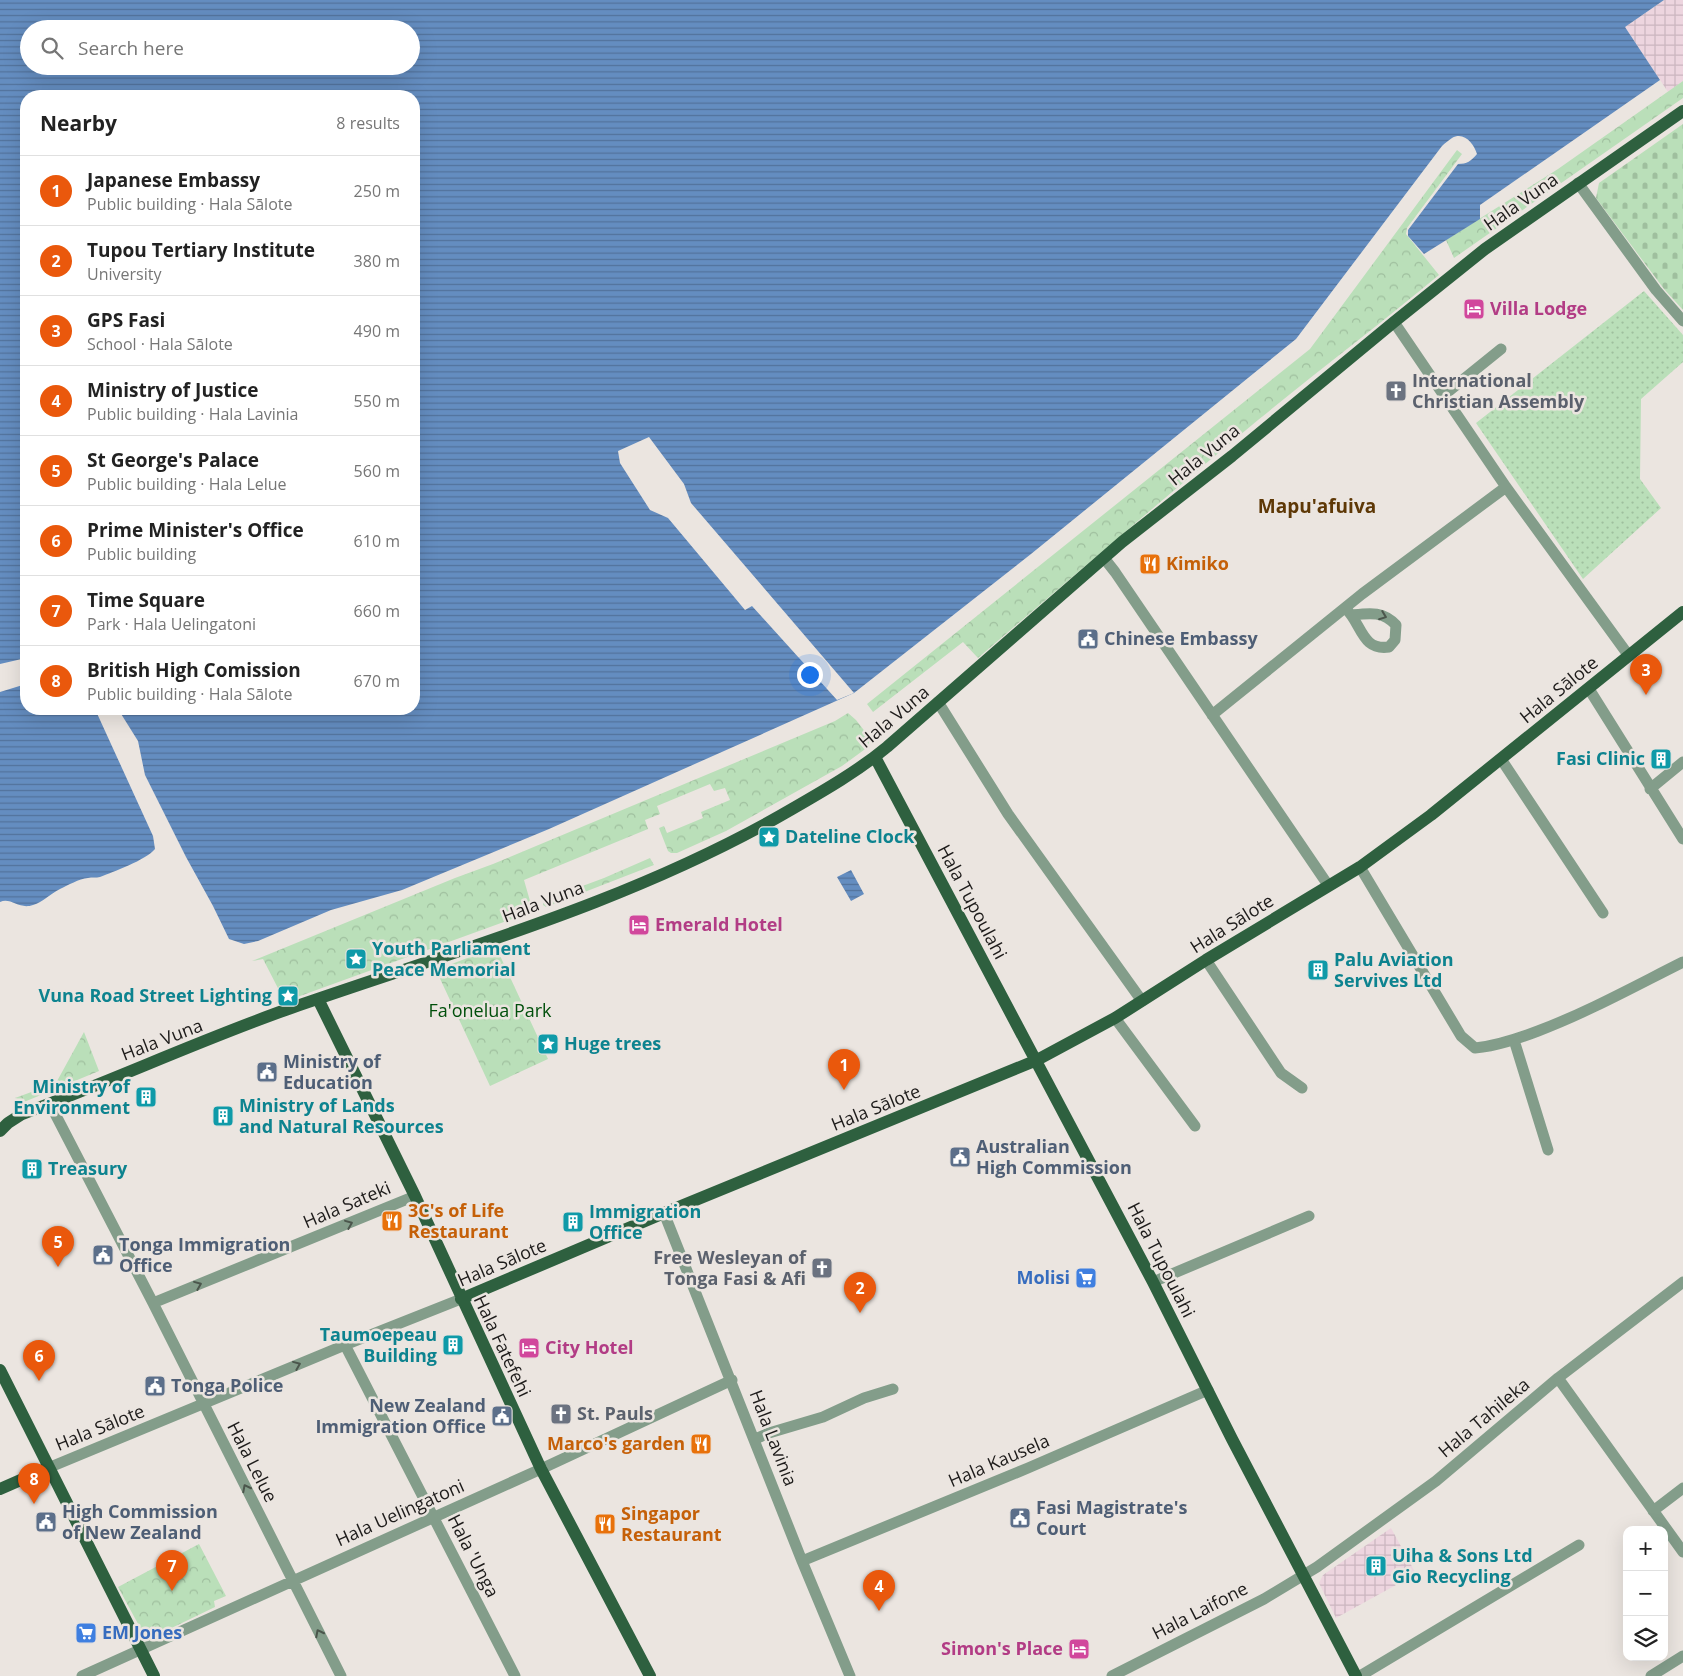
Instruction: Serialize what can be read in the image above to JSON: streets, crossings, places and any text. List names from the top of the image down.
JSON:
{
  "streets": {
    "main road": [
      "Hala Vuna",
      "Hala Sālote",
      "Hala Tupoulahi",
      "Hala Fatefehi"
    ],
    "street": [
      "Hala Sateki",
      "Hala Tahileka",
      "Hala Lavinia",
      "Hala Kausela",
      "Hala Lelue",
      "Hala Uelingatoni",
      "Hala 'Unga",
      "Hala Laifone"
    ]
  },
  "crossings": [
    ["Hala Vuna", "Hala Tupoulahi"],
    ["Hala Vuna", "Hala Fatefehi"],
    ["Hala Vuna", "Hala Lelue"],
    ["Hala Sālote", "Hala Tupoulahi"],
    ["Hala Sālote", "Hala Fatefehi"],
    ["Hala Sālote", "Hala Lavinia"],
    ["Hala Sālote", "Hala Lelue"],
    ["Hala Sālote", "Hala 'Unga"],
    ["Hala Tupoulahi", "Hala Tahileka"],
    ["Hala Tupoulahi", "Hala Kausela"],
    ["Hala Tupoulahi", "Hala Laifone"],
    ["Hala Sateki", "Hala Fatefehi"],
    ["Hala Sateki", "Hala Lelue"],
    ["Hala Fatefehi", "Hala Uelingatoni"],
    ["Hala Tahileka", "Hala Laifone"],
    ["Hala Lavinia", "Hala Kausela"],
    ["Hala Lavinia", "Hala Uelingatoni"],
    ["Hala Lelue", "Hala Uelingatoni"],
    ["Hala Uelingatoni", "Hala 'Unga"]
  ],
  "one_way": ["Hala Sateki", "Hala Lelue"],
  "districts": ["Mapu'afuiva"],
  "parks": ["Fa'onelua Park"],
  "places": {
    "hotel": [
      "Villa Lodge",
      "Emerald Hotel",
      "City Hotel",
      "Simon's Place"
    ],
    "church": ["International Christian Assembly", "Free Wesleyan of Tonga Fasi & Afi", "St. Pauls"],
    "restaurant": [
      "Kimiko",
      "3C's of Life Restaurant",
      "Marco's garden",
      "Singapor Restaurant"
    ],
    "public building": [
      "Chinese Embassy",
      "Ministry of Education",
      "Australian High Commission",
      "Tonga Immigration Office",
      "Tonga Police",
      "New Zealand Immigration Office",
      "Fasi Magistrate's Court",
      "High Commission of New Zealand"
    ],
    "building": [
      "Fasi Clinic",
      "Palu Aviation Servives Ltd",
      "Ministry of Environment",
      "Ministry of Lands and Natural Resources",
      "Treasury",
      "Immigration Office",
      "Taumoepeau Building",
      "Uiha & Sons Ltd Gio Recycling"
    ],
    "place": [
      "Dateline Clock",
      "Youth Parliament Peace Memorial",
      "Vuna Road Street Lighting",
      "Huge trees"
    ],
    "supermarket": ["Molisi", "EM Jones"]
  },
  "page": {
    "search": "Search here",
    "heading": ["Nearby", "8 results"],
    "list": [
      {
        "mark": "1",
        "name": "Japanese Embassy",
        "note": "Public building · Hala Sālote",
        "value": "250 m"
      },
      {
        "mark": "2",
        "name": "Tupou Tertiary Institute",
        "note": "University",
        "value": "380 m"
      },
      {
        "mark": "3",
        "name": "GPS Fasi",
        "note": "School · Hala Sālote",
        "value": "490 m"
      },
      {
        "mark": "4",
        "name": "Ministry of Justice",
        "note": "Public building · Hala Lavinia",
        "value": "550 m"
      },
      {
        "mark": "5",
        "name": "St George's Palace",
        "note": "Public building · Hala Lelue",
        "value": "560 m"
      },
      {
        "mark": "6",
        "name": "Prime Minister's Office",
        "note": "Public building",
        "value": "610 m"
      },
      {
        "mark": "7",
        "name": "Time Square",
        "note": "Park · Hala Uelingatoni",
        "value": "660 m"
      },
      {
        "mark": "8",
        "name": "British High Comission",
        "note": "Public building · Hala Sālote",
        "value": "670 m"
      }
    ],
    "pins": [
      "3",
      "1",
      "5",
      "2",
      "6",
      "8",
      "7",
      "4"
    ],
    "map_buttons": ["+", "−"]
  }
}
